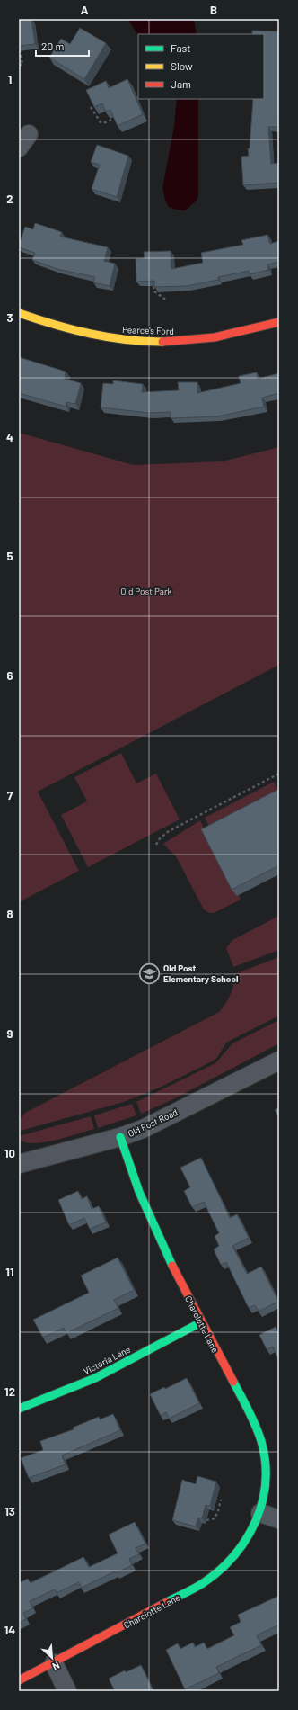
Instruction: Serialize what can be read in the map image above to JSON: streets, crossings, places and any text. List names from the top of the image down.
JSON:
{
  "streets": {
    "street": [
      "Pearce's Ford",
      "Old Post Road",
      "Charolotte Lane",
      "Victoria Lane"
    ]
  },
  "crossings": [
    ["Old Post Road", "Charolotte Lane"],
    ["Charolotte Lane", "Victoria Lane"]
  ],
  "parks": ["Old Post Park"],
  "places": {
    "school or university": ["Old Post Elementary School"]
  },
  "legend": ["Fast", "Slow", "Jam"],
  "scale_bar": "20 m",
  "north": "bottom right",
  "grid": {
    "columns": ["A", "B"],
    "rows": [
      "1",
      "2",
      "3",
      "4",
      "5",
      "6",
      "7",
      "8",
      "9",
      "10",
      "11",
      "12",
      "13",
      "14"
    ]
  }
}
